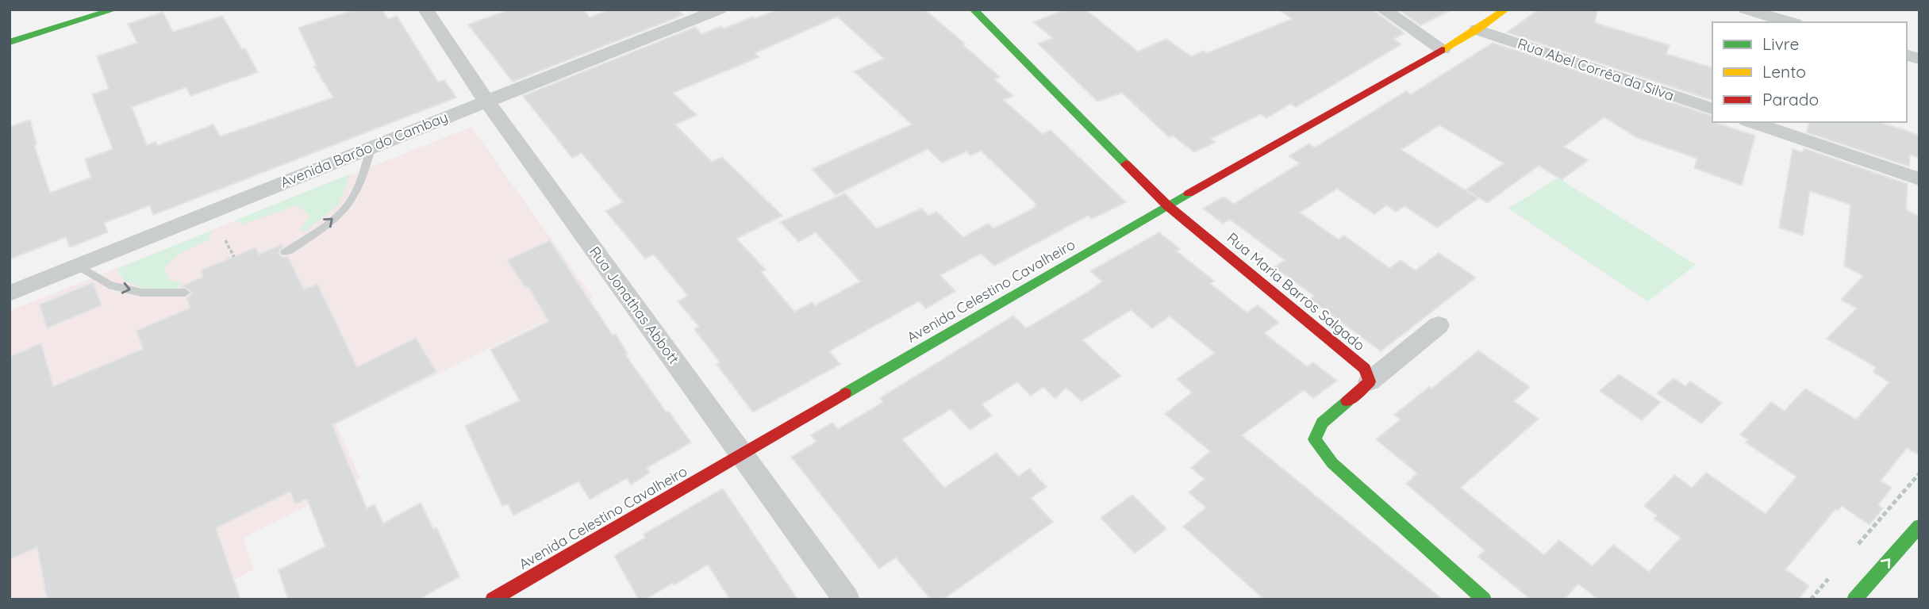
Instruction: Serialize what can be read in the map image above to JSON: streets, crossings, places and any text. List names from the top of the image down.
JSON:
{
  "streets": {
    "street": [
      "Rua Abel Corrêa da Silva",
      "Avenida Barão do Cambay",
      "Avenida Celestino Cavalheiro",
      "Rua Maria Barros Salgado",
      "Rua Jonathas Abbott"
    ]
  },
  "crossings": [
    ["Rua Abel Corrêa da Silva", "Avenida Celestino Cavalheiro"],
    ["Avenida Barão do Cambay", "Rua Jonathas Abbott"],
    ["Avenida Celestino Cavalheiro", "Rua Maria Barros Salgado"],
    ["Avenida Celestino Cavalheiro", "Rua Jonathas Abbott"]
  ],
  "legend": ["Livre", "Lento", "Parado"]
}
